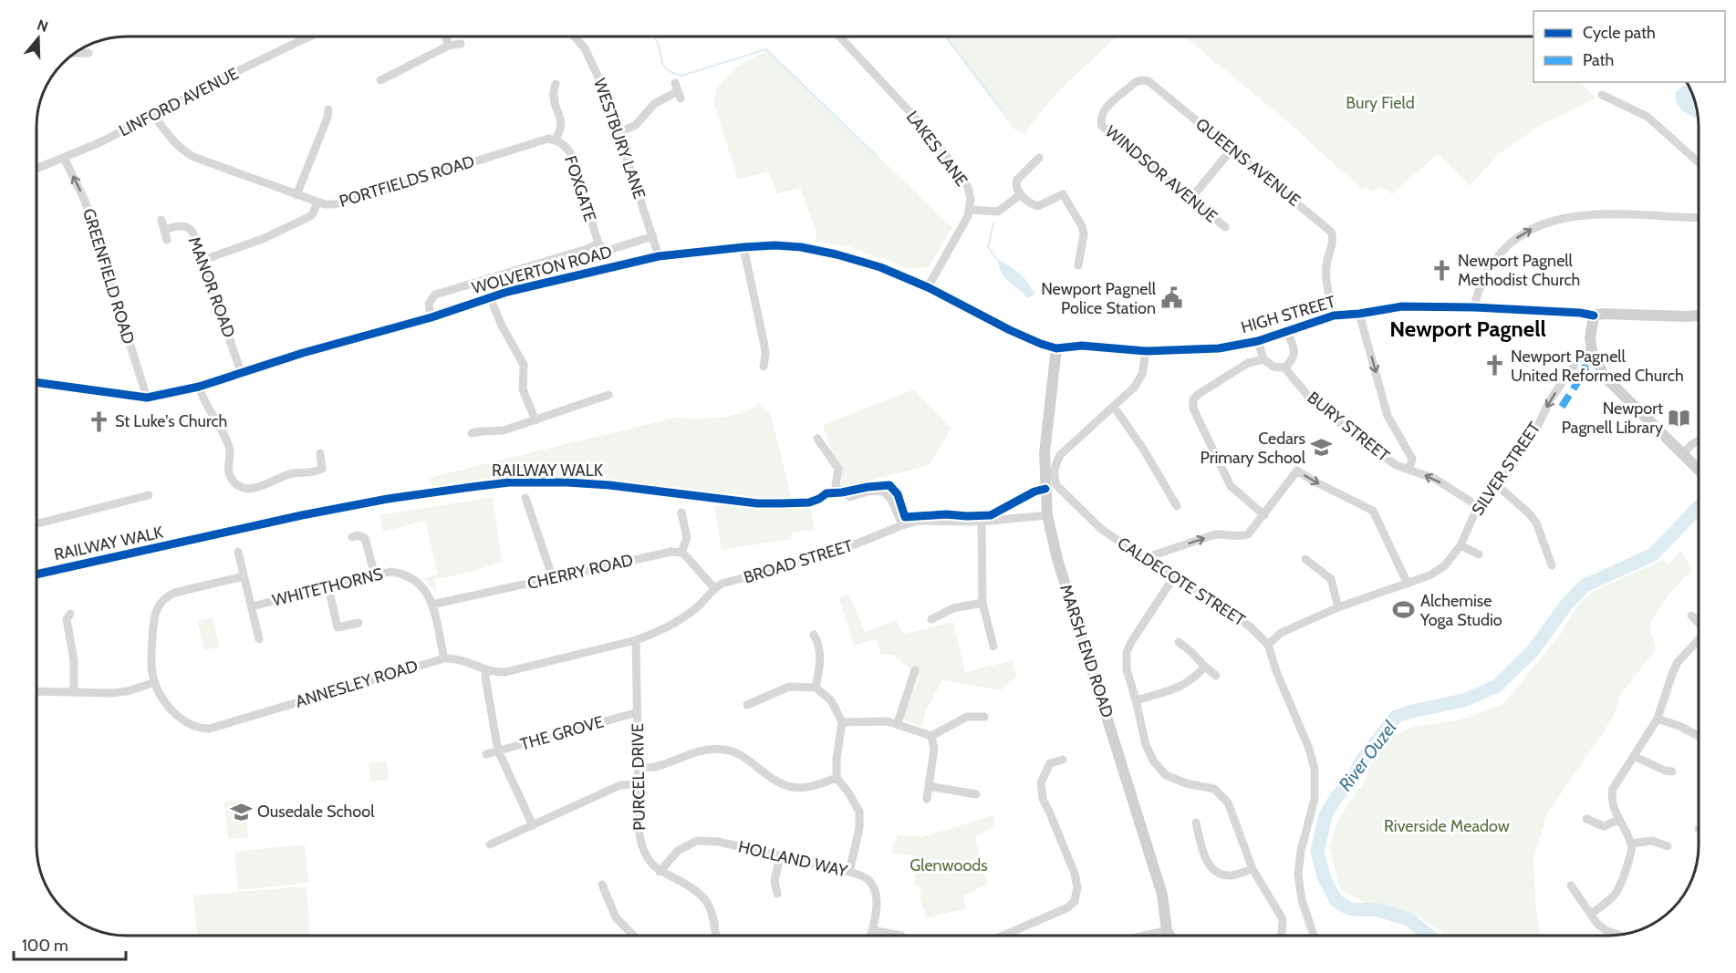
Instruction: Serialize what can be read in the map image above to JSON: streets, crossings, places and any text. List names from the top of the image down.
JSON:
{
  "streets": {
    "street": [
      "LINFORD AVENUE",
      "WESTBURY LANE",
      "LAKES LANE",
      "QUEENS AVENUE",
      "WINDSOR AVENUE",
      "PORTFIELDS ROAD",
      "FOXGATE",
      "WOLVERTON ROAD",
      "GREENFIELD ROAD",
      "MANOR ROAD",
      "HIGH STREET",
      "BURY STREET",
      "SILVER STREET",
      "BROAD STREET",
      "CHERRY ROAD",
      "CALDECOTE STREET",
      "WHITETHORNS",
      "MARSH END ROAD",
      "ANNESLEY ROAD",
      "THE GROVE",
      "PURCEL DRIVE",
      "HOLLAND WAY"
    ],
    "cycle path": ["RAILWAY WALK"]
  },
  "crossings": [
    ["LINFORD AVENUE", "PORTFIELDS ROAD"],
    ["LINFORD AVENUE", "GREENFIELD ROAD"],
    ["WESTBURY LANE", "FOXGATE"],
    ["WESTBURY LANE", "WOLVERTON ROAD"],
    ["QUEENS AVENUE", "WINDSOR AVENUE"],
    ["QUEENS AVENUE", "HIGH STREET"],
    ["PORTFIELDS ROAD", "FOXGATE"],
    ["FOXGATE", "WOLVERTON ROAD"],
    ["WOLVERTON ROAD", "GREENFIELD ROAD"],
    ["WOLVERTON ROAD", "MANOR ROAD"],
    ["WOLVERTON ROAD", "HIGH STREET"],
    ["WOLVERTON ROAD", "MARSH END ROAD"],
    ["HIGH STREET", "BURY STREET"],
    ["HIGH STREET", "CALDECOTE STREET"],
    ["HIGH STREET", "MARSH END ROAD"],
    ["BURY STREET", "SILVER STREET"],
    ["SILVER STREET", "CALDECOTE STREET"],
    ["BROAD STREET", "MARSH END ROAD"],
    ["BROAD STREET", "ANNESLEY ROAD"],
    ["CHERRY ROAD", "WHITETHORNS"],
    ["WHITETHORNS", "ANNESLEY ROAD"],
    ["ANNESLEY ROAD", "PURCEL DRIVE"],
    ["THE GROVE", "PURCEL DRIVE"],
    ["PURCEL DRIVE", "HOLLAND WAY"]
  ],
  "one_way": ["GREENFIELD ROAD", "SILVER STREET"],
  "districts": ["Newport Pagnell"],
  "water": ["River Ouzel"],
  "parks": ["Bury Field", "Riverside Meadow", "Glenwoods"],
  "places": {
    "church": ["Newport Pagnell Methodist Church", "Newport Pagnell United Reformed Church", "St Luke's Church"],
    "public building": ["Newport Pagnell Police Station"],
    "library": ["Newport Pagnell Library"],
    "school or university": ["Cedars Primary School", "Ousedale School"],
    "sports": ["Alchemise Yoga Studio"]
  },
  "legend": ["Cycle path", "Path"],
  "scale_bar": "100 m",
  "north": "top"
}
